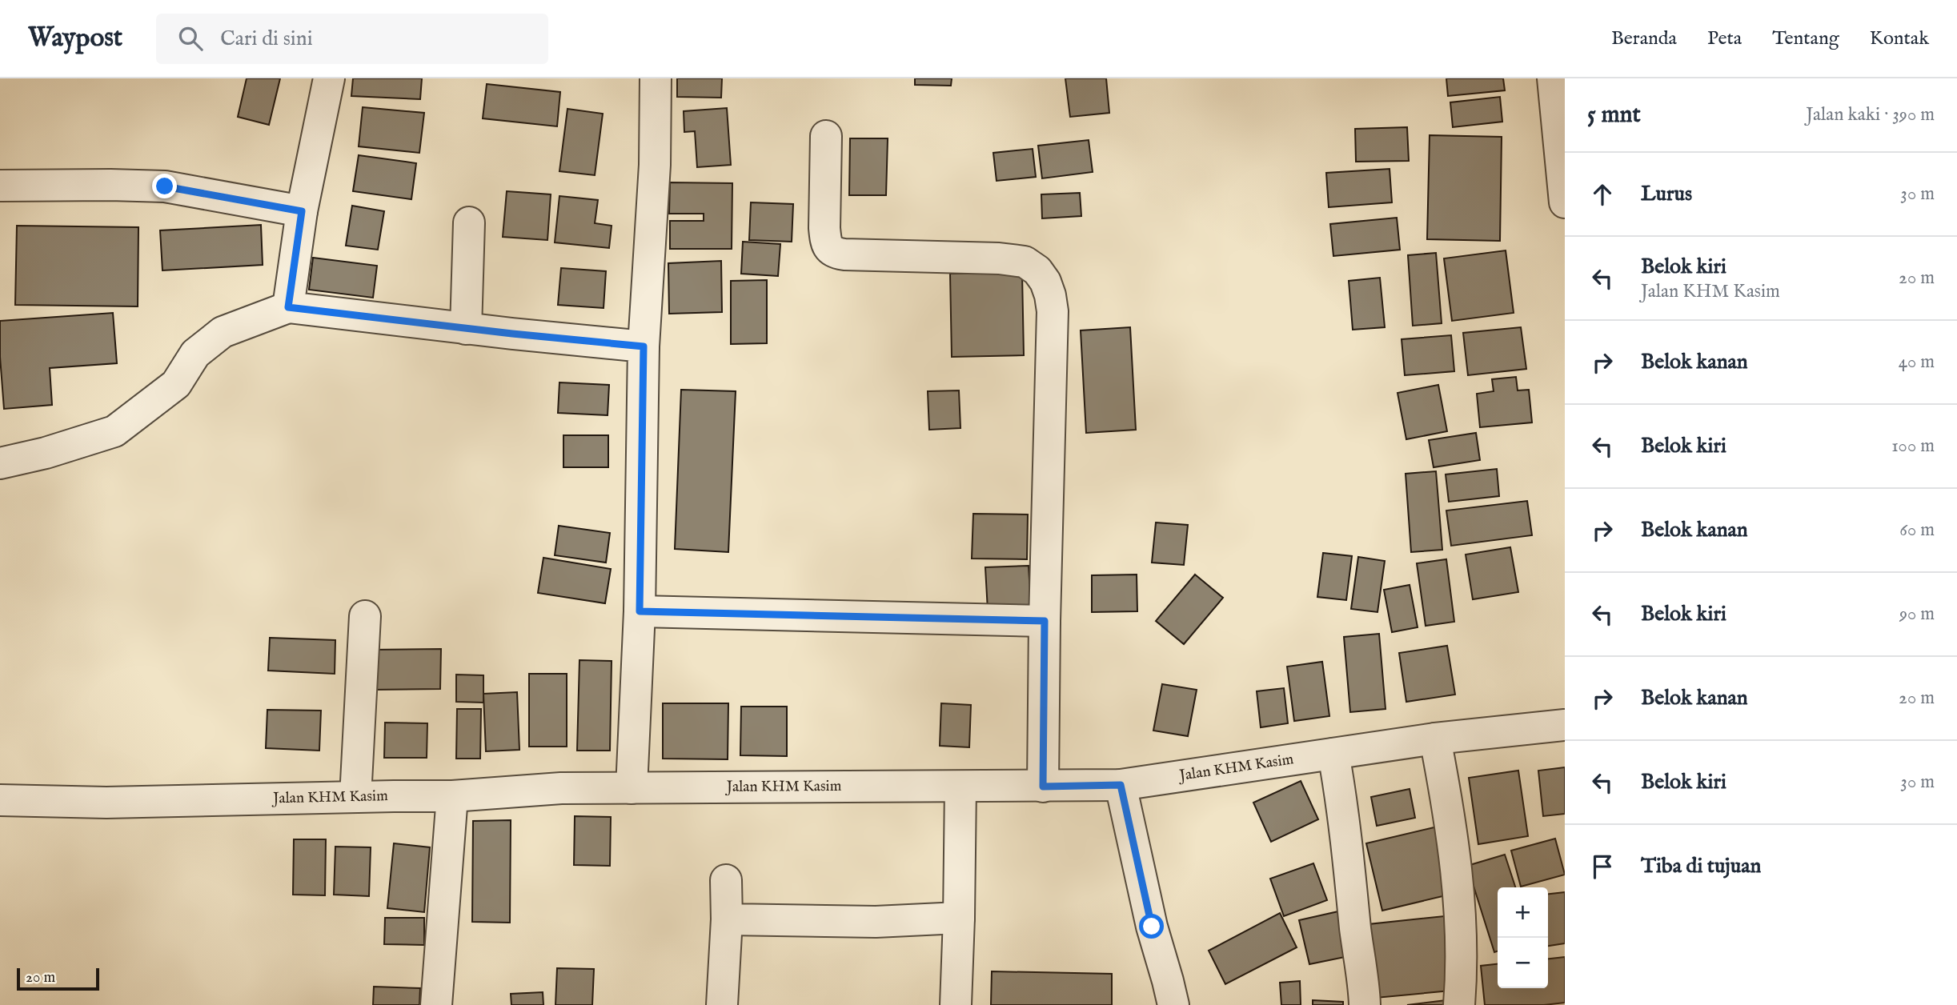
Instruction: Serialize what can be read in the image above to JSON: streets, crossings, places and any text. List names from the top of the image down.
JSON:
{
  "streets": {
    "street": ["Jalan KHM Kasim"]
  },
  "scale_bar": "20 m",
  "page": {
    "header": "Waypost",
    "search": "Cari di sini",
    "nav": [
      "Beranda",
      "Peta",
      "Tentang",
      "Kontak"
    ],
    "heading": ["5 mnt", "Jalan kaki · 390 m"],
    "list": [
      ["Lurus", "30 m"],
      ["Belok kiri", "Jalan KHM Kasim", "20 m"],
      ["Belok kanan", "40 m"],
      ["Belok kiri", "100 m"],
      ["Belok kanan", "60 m"],
      ["Belok kiri", "90 m"],
      ["Belok kanan", "20 m"],
      ["Belok kiri", "30 m"],
      "Tiba di tujuan"
    ],
    "map_buttons": ["+", "−"],
    "scale": "20 m"
  }
}
